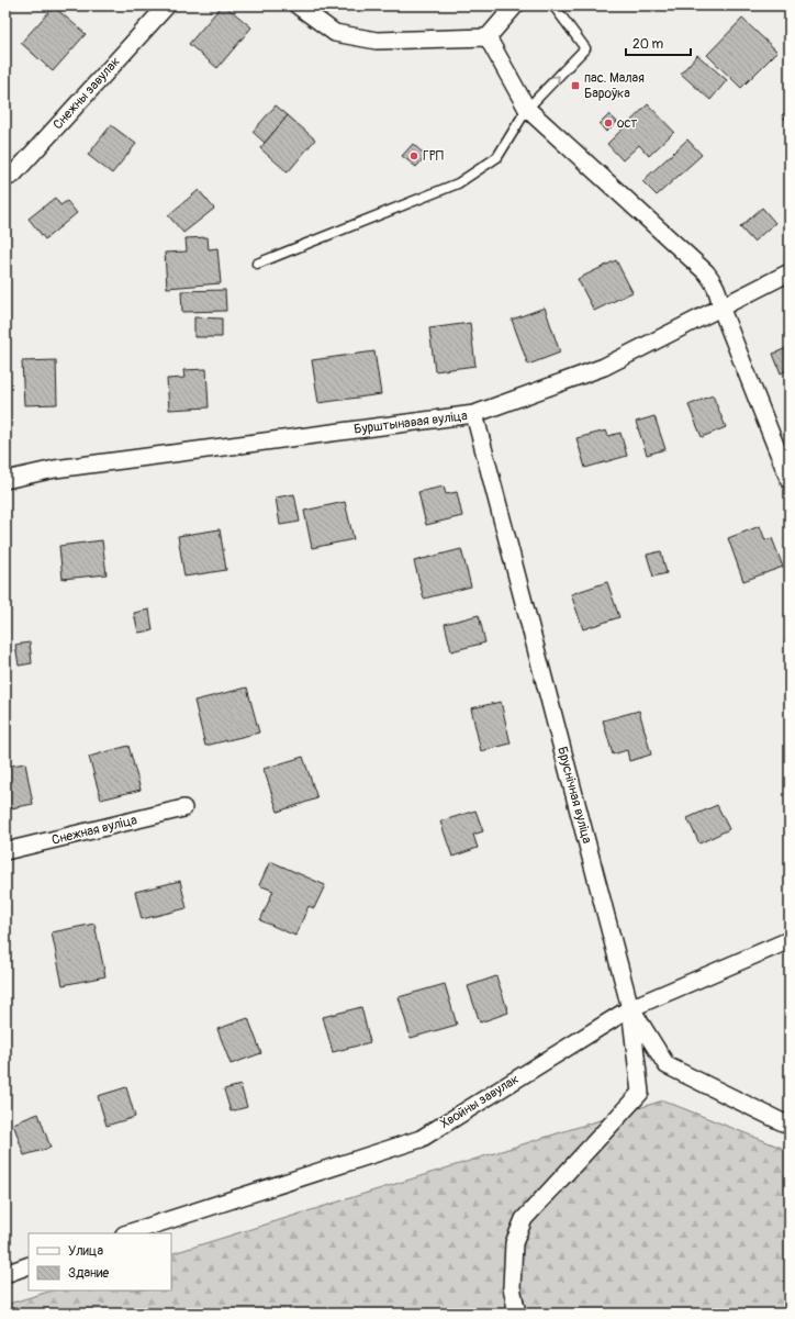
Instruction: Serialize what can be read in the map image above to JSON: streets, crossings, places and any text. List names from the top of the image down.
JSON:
{
  "streets": {
    "street": [
      "Снежны завулак",
      "Бурштынавая вуліца",
      "Бруснічная вуліца",
      "Снежная вуліца",
      "Хвойны завулак"
    ]
  },
  "crossings": [
    ["Бурштынавая вуліца", "Бруснічная вуліца"],
    ["Бруснічная вуліца", "Хвойны завулак"]
  ],
  "places": {
    "transit": ["пас. Малая Бароўка"],
    "other": ["ост", "ГРП"]
  },
  "legend": ["Улица", "Здание"],
  "scale_bar": "20 m"
}
